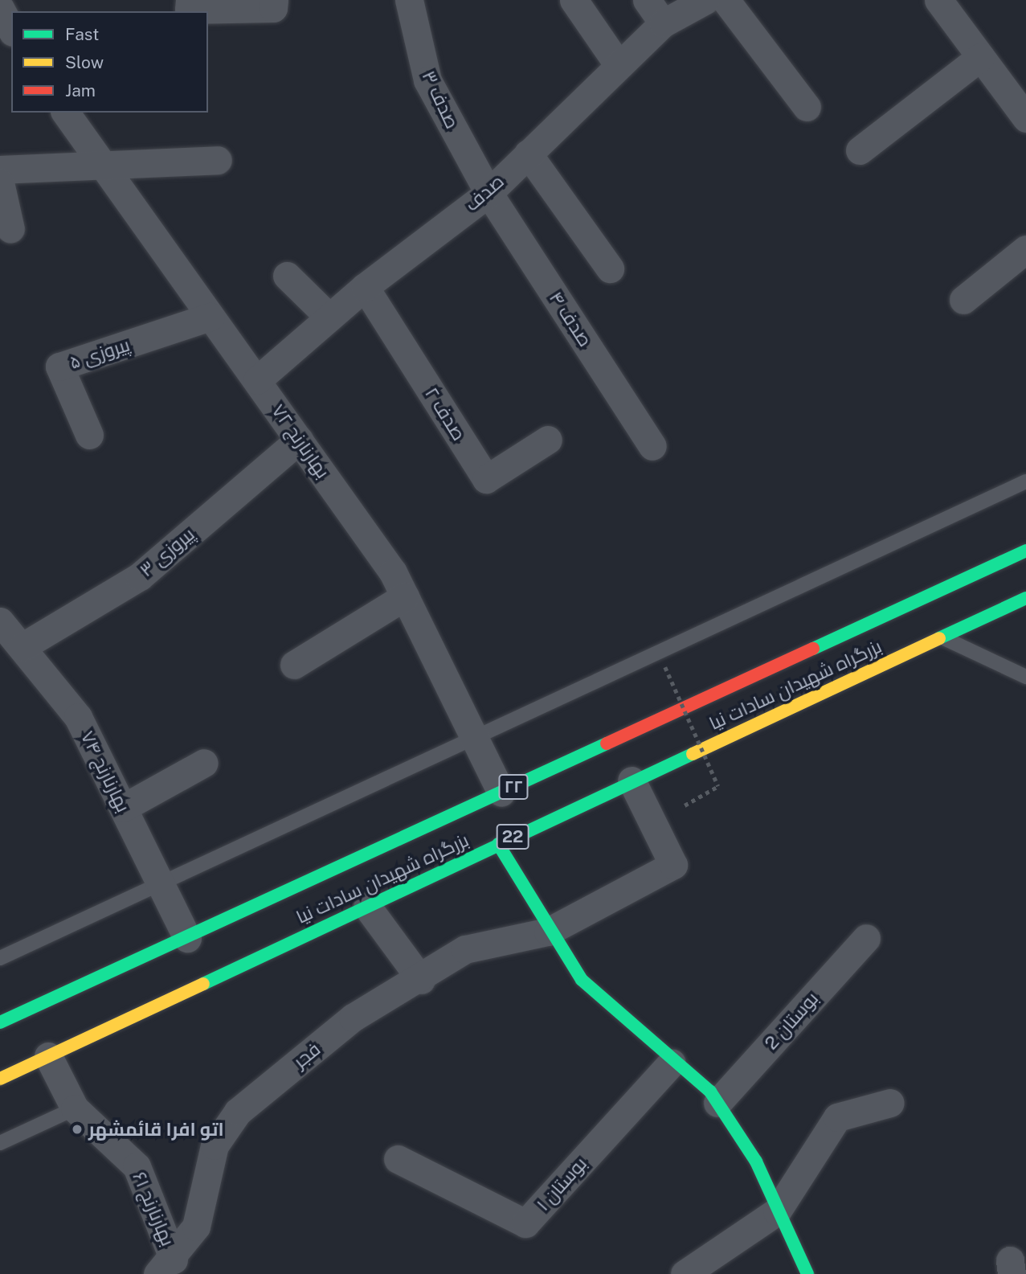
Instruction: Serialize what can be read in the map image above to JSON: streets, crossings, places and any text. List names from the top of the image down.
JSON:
{
  "streets": {
    "main road": ["بزرگراه شهیدان سادات نیا", "۲۲", "22"],
    "street": [
      "صدف ۳",
      "صدف",
      "صدف ۴",
      "پیروزی ۵",
      "صدف ۲",
      "بهارنارنج ۷۲",
      "پیروزی ۳",
      "بهارنارنج ۷۴",
      "بوستان 2",
      "فجر",
      "بوستان ۱",
      "بهارنارنج ۶۱"
    ]
  },
  "crossings": [
    ["صدف ۳", "صدف"],
    ["صدف ۳", "صدف ۴"],
    ["صدف", "صدف ۴"],
    ["صدف", "صدف ۲"],
    ["صدف", "بهارنارنج ۷۲"],
    ["پیروزی ۵", "بهارنارنج ۷۲"],
    ["بهارنارنج ۷۲", "پیروزی ۳"],
    ["بهارنارنج ۷۲", "بزرگراه شهیدان سادات نیا"],
    ["پیروزی ۳", "بهارنارنج ۷۴"],
    ["بزرگراه شهیدان سادات نیا", "بهارنارنج ۷۴"],
    ["بزرگراه شهیدان سادات نیا", "فجر"],
    ["بزرگراه شهیدان سادات نیا", "بهارنارنج ۶۱"],
    ["فجر", "بهارنارنج ۶۱"]
  ],
  "places": ["اتو افرا قائمشهر"],
  "legend": ["Fast", "Slow", "Jam"]
}
